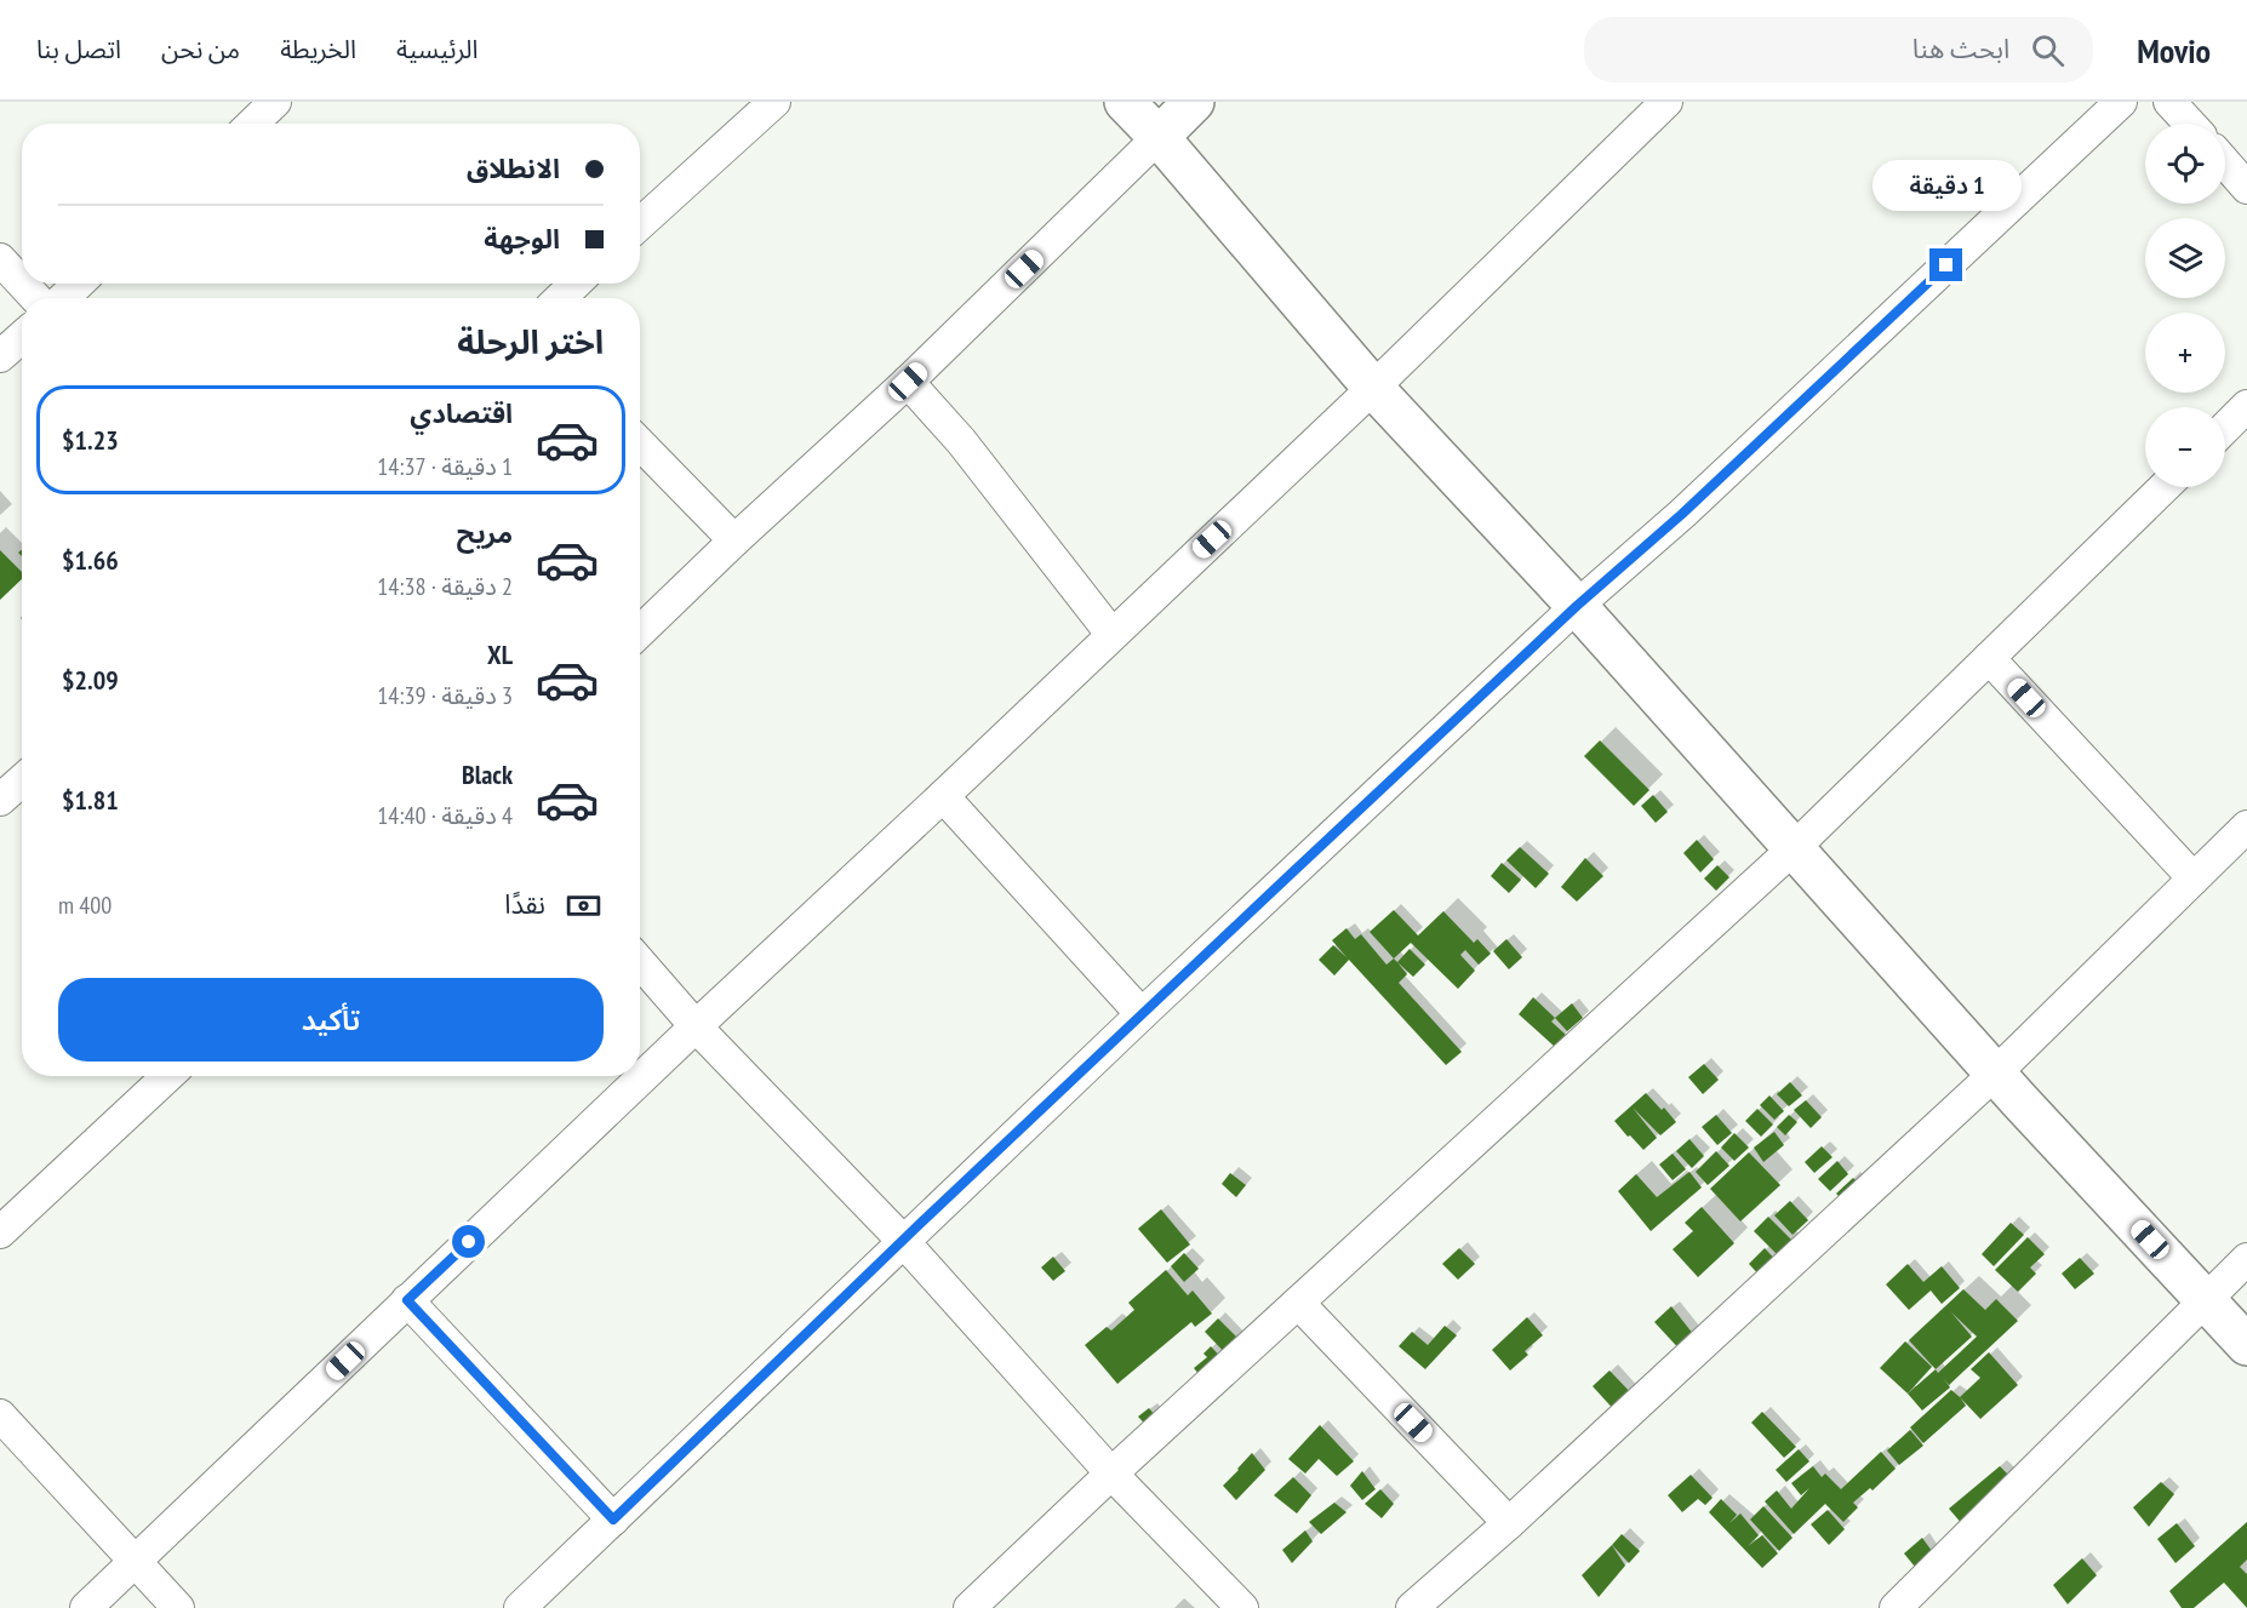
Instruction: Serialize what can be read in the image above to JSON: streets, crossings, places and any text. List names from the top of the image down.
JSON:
{
  "page": {
    "header": "Movio",
    "search": "ابحث هنا",
    "nav": [
      "الرئيسية",
      "الخريطة",
      "من نحن",
      "اتصل بنا"
    ],
    "map_buttons": ["+", "−"],
    "banner": ["الانطلاق", "الوجهة"],
    "bubble": "1 دقيقة",
    "heading": "اختر الرحلة",
    "list": [
      {
        "name": "اقتصادي",
        "note": "1 دقيقة · 14:37",
        "value": "$1.23"
      },
      {
        "name": "مريح",
        "note": "2 دقيقة · 14:38",
        "value": "$1.66"
      },
      {
        "name": "XL",
        "note": "3 دقيقة · 14:39",
        "value": "$2.09"
      },
      {
        "name": "Black",
        "note": "4 دقيقة · 14:40",
        "value": "$1.81"
      }
    ],
    "pay": ["نقدًا", "400 m"],
    "buttons": "تأكيد"
  }
}
